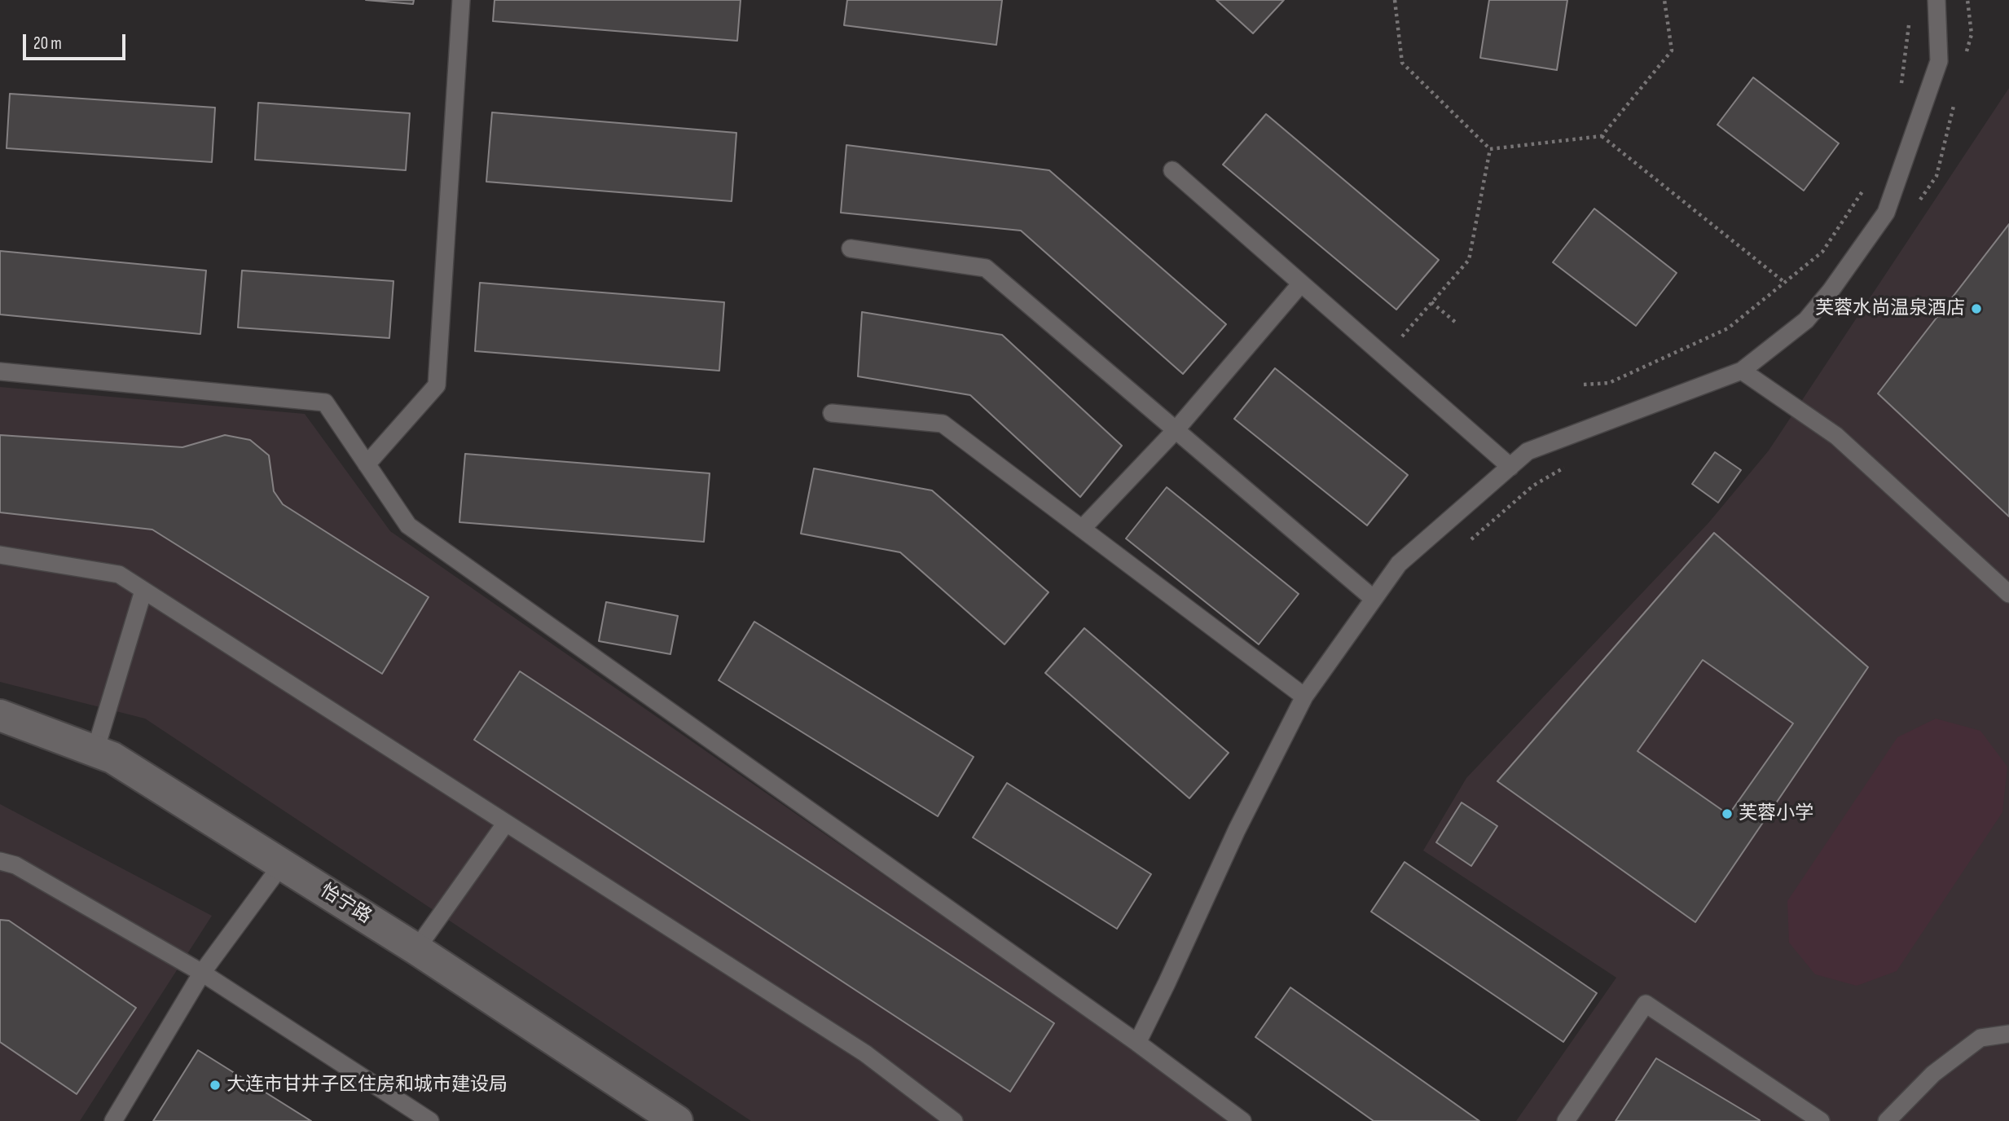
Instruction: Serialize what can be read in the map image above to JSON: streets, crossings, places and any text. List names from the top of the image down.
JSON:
{
  "streets": {
    "street": ["怡宁路"]
  },
  "places": ["芙蓉水尚温泉酒店", "芙蓉小学", "大连市甘井子区住房和城市建设局"],
  "scale_bar": "20 m"
}
